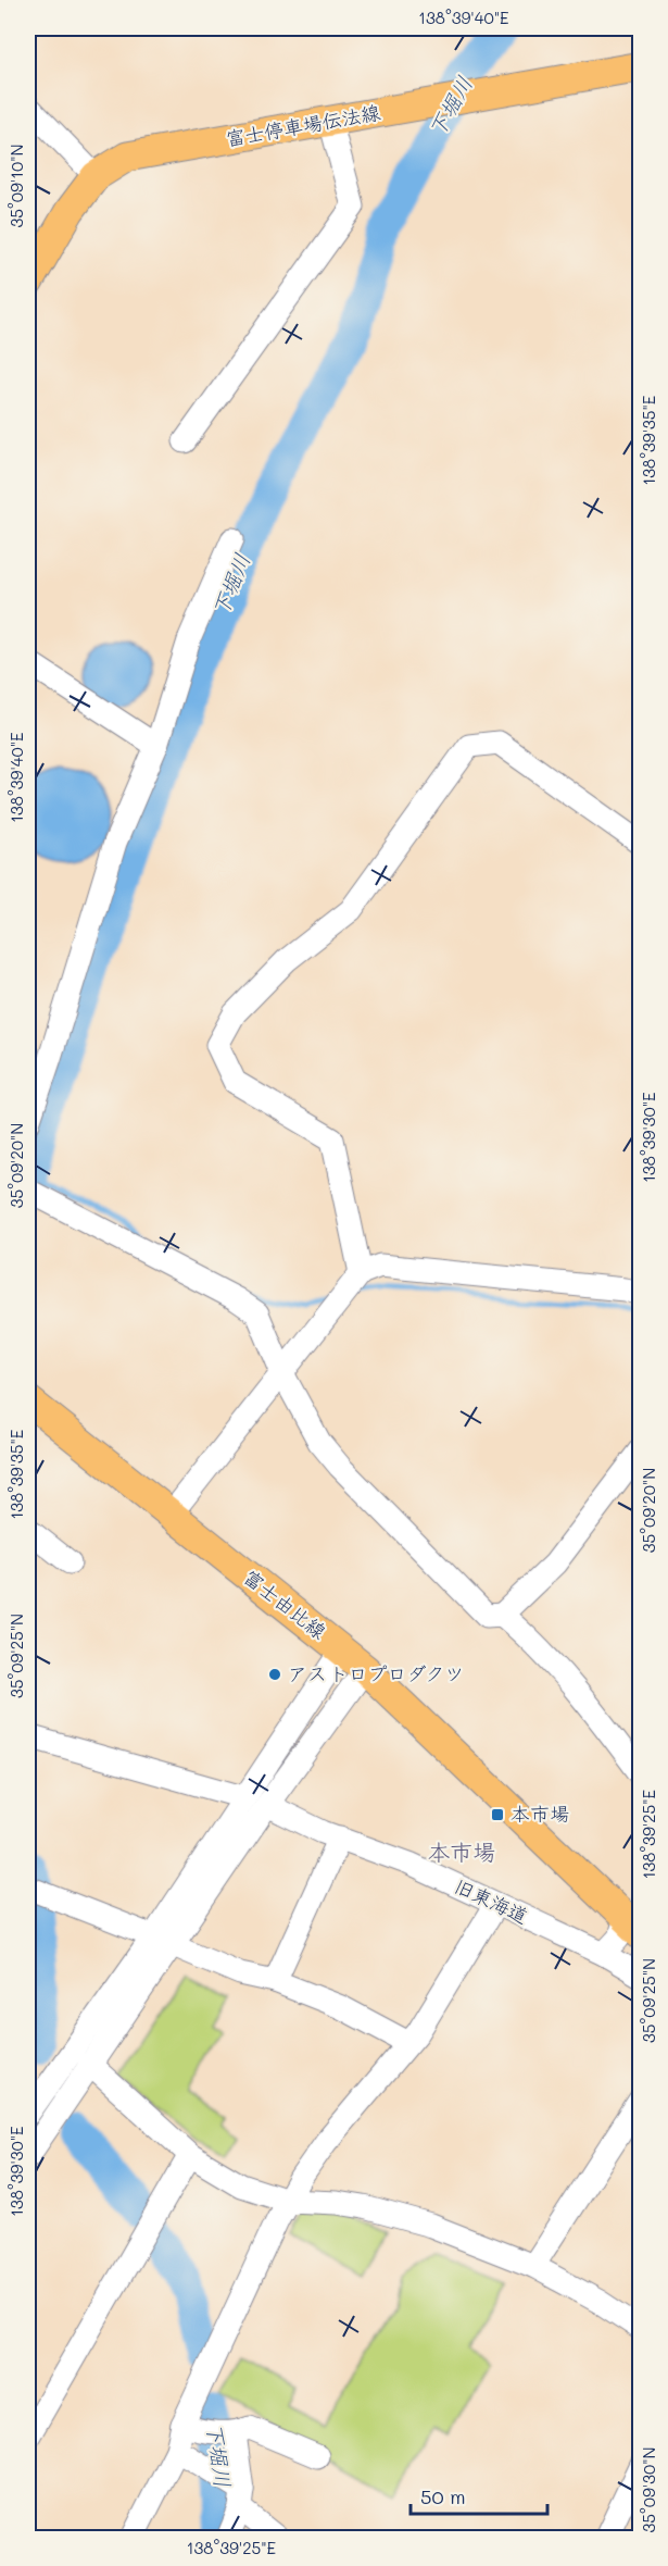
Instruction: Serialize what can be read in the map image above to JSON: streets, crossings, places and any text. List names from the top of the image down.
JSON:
{
  "streets": {
    "main road": ["富士停車場伝法線", "富士由比線"],
    "street": ["旧東海道"]
  },
  "districts": ["本市場"],
  "water": ["下堀川"],
  "places": {
    "other": ["アストロプロダクツ"],
    "transit": ["本市場"]
  },
  "scale_bar": "50 m",
  "coordinates": [
    "138°39'40\"E",
    "35°09'10\"N",
    "138°39'35\"E",
    "138°39'30\"E",
    "35°09'20\"N",
    "35°09'25\"N",
    "138°39'25\"E",
    "35°09'30\"N"
  ]
}
